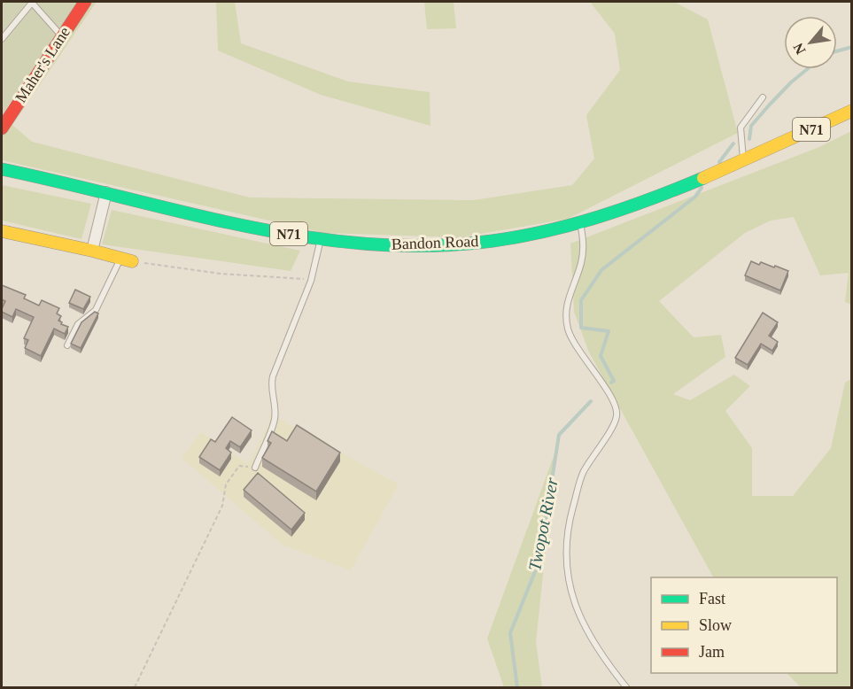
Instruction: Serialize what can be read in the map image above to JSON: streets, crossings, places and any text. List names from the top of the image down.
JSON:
{
  "streets": {
    "main road": ["Maher's Lane", "N71", "Bandon Road"]
  },
  "water": ["Twopot River"],
  "legend": ["Fast", "Slow", "Jam"],
  "north": "bottom left"
}
